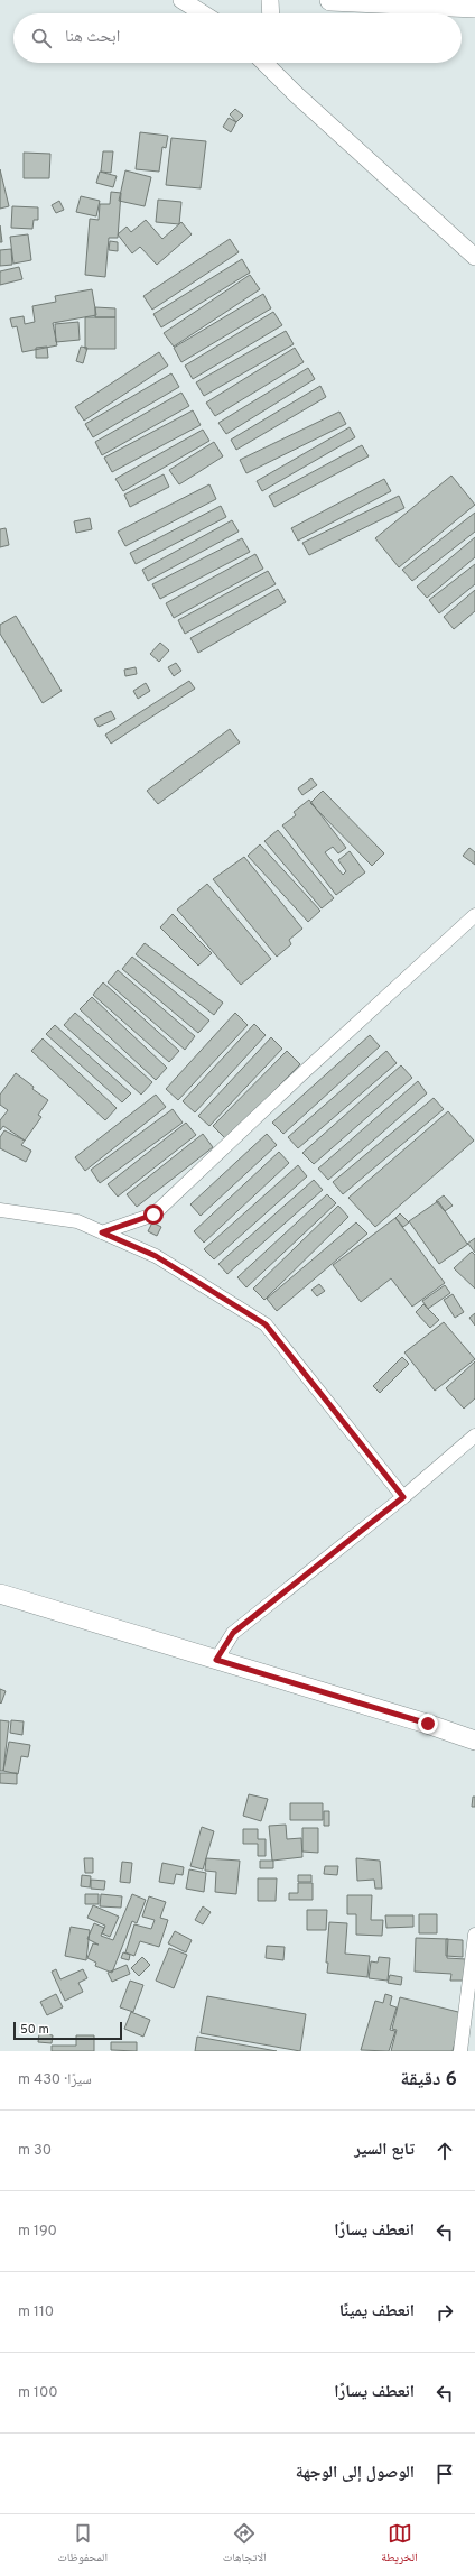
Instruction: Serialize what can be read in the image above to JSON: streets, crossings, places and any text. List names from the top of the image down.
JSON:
{
  "scale_bar": "50 m",
  "page": {
    "search": "ابحث هنا",
    "scale": "50 m",
    "heading": ["6 دقيقة", "سيرًا · 430 m"],
    "list": [
      ["تابع السير", "30 m"],
      ["انعطف يسارًا", "190 m"],
      ["انعطف يمينًا", "110 m"],
      ["انعطف يسارًا", "100 m"],
      "الوصول إلى الوجهة"
    ],
    "nav": ["الخريطة", "الاتجاهات", "المحفوظات"]
  }
}
